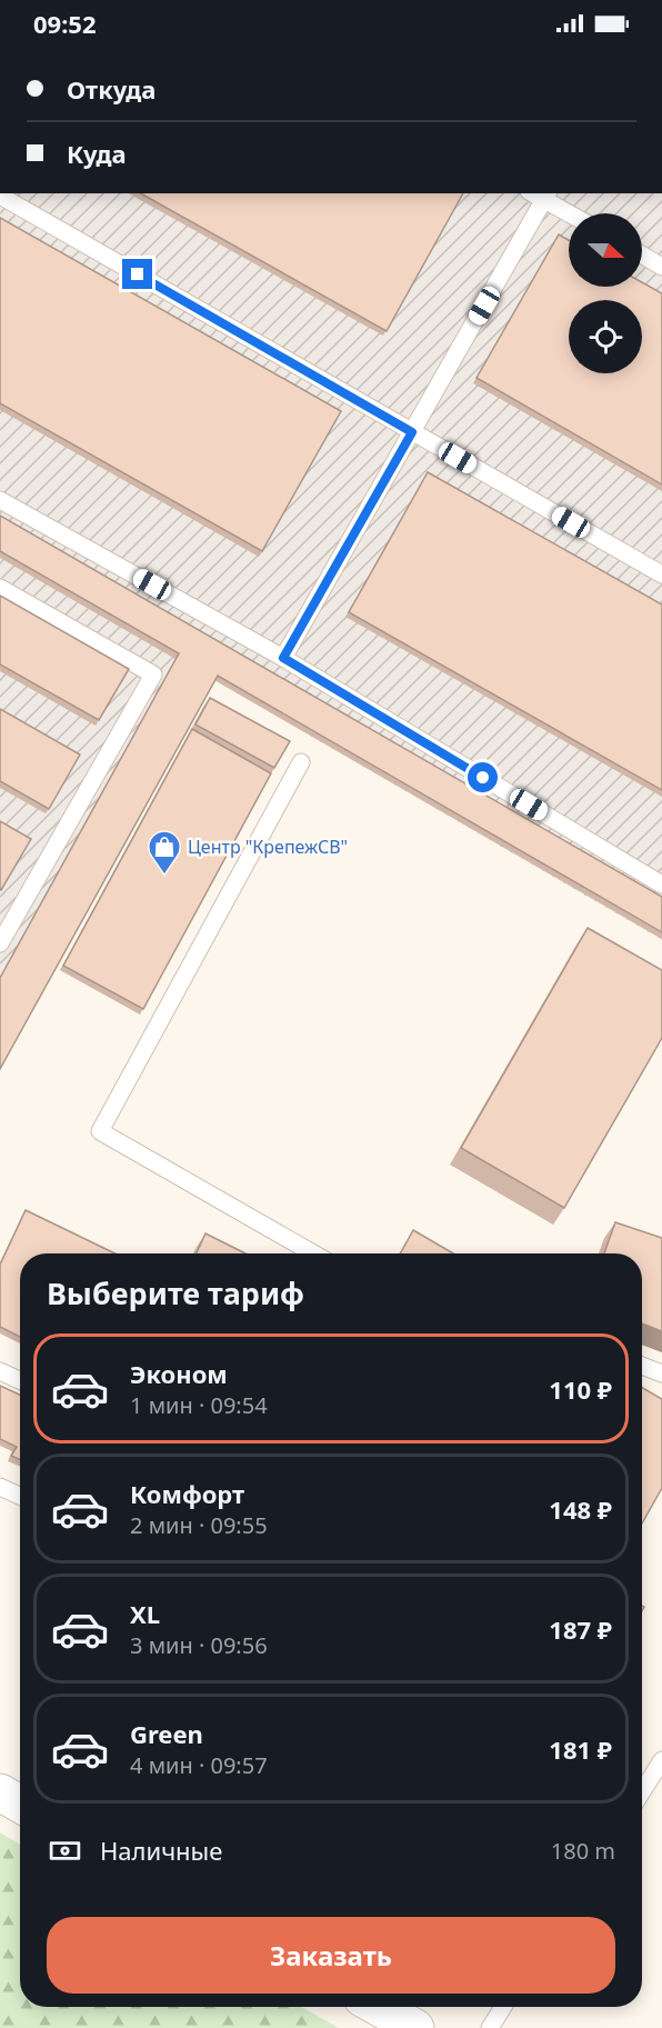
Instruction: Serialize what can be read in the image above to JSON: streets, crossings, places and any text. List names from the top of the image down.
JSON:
{
  "places": {
    "shop": ["Центр \"КрепежСВ\""]
  },
  "north": "right",
  "page": {
    "status": "09:52",
    "banner": ["Откуда", "Куда"],
    "heading": "Выберите тариф",
    "list": [
      {
        "name": "Эконом",
        "note": "1 мин · 09:54",
        "value": "110 ₽"
      },
      {
        "name": "Комфорт",
        "note": "2 мин · 09:55",
        "value": "148 ₽"
      },
      {
        "name": "XL",
        "note": "3 мин · 09:56",
        "value": "187 ₽"
      },
      {
        "name": "Green",
        "note": "4 мин · 09:57",
        "value": "181 ₽"
      }
    ],
    "pay": ["Наличные", "180 m"],
    "buttons": "Заказать"
  }
}
